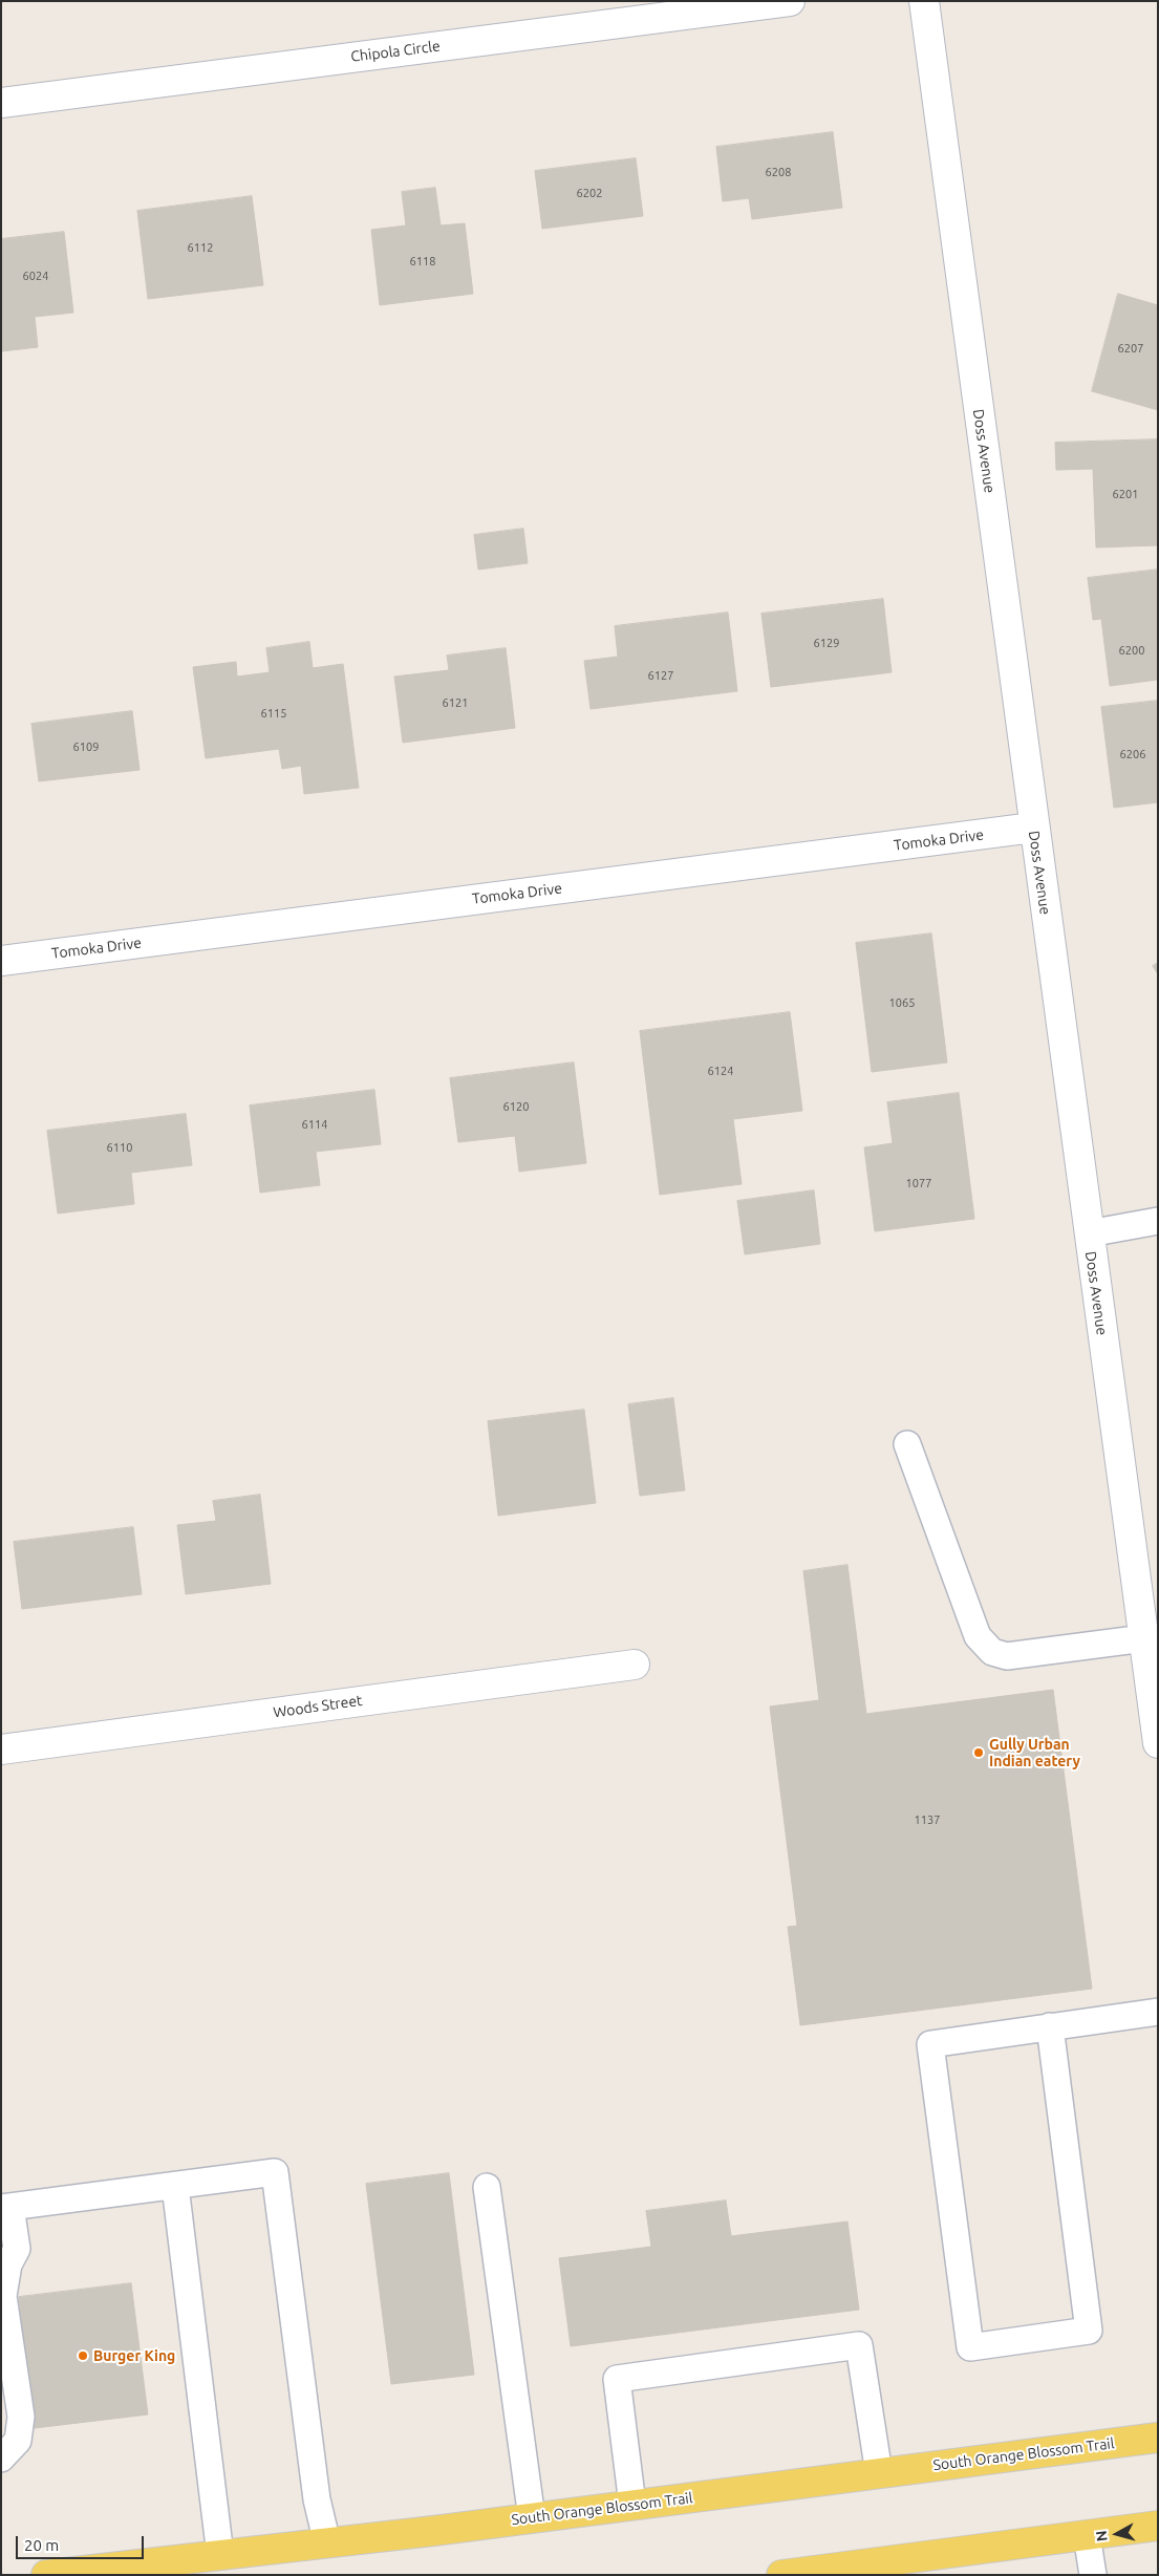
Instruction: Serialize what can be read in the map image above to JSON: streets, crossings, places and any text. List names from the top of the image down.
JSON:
{
  "streets": {
    "main road": ["South Orange Blossom Trail"],
    "street": [
      "Chipola Circle",
      "Doss Avenue",
      "Tomoka Drive",
      "Woods Street"
    ]
  },
  "crossings": [
    ["Doss Avenue", "Tomoka Drive"]
  ],
  "places": ["Gully Urban Indian eatery", "Burger King"],
  "house_numbers": [
    "6208",
    "6202",
    "6112",
    "6118",
    "6024",
    "6207",
    "6201",
    "6129",
    "6200",
    "6127",
    "6121",
    "6115",
    "6109",
    "6206",
    "1065",
    "6124",
    "6120",
    "6114",
    "6110",
    "1077",
    "1137"
  ],
  "scale_bar": "20 m",
  "north": "left"
}
